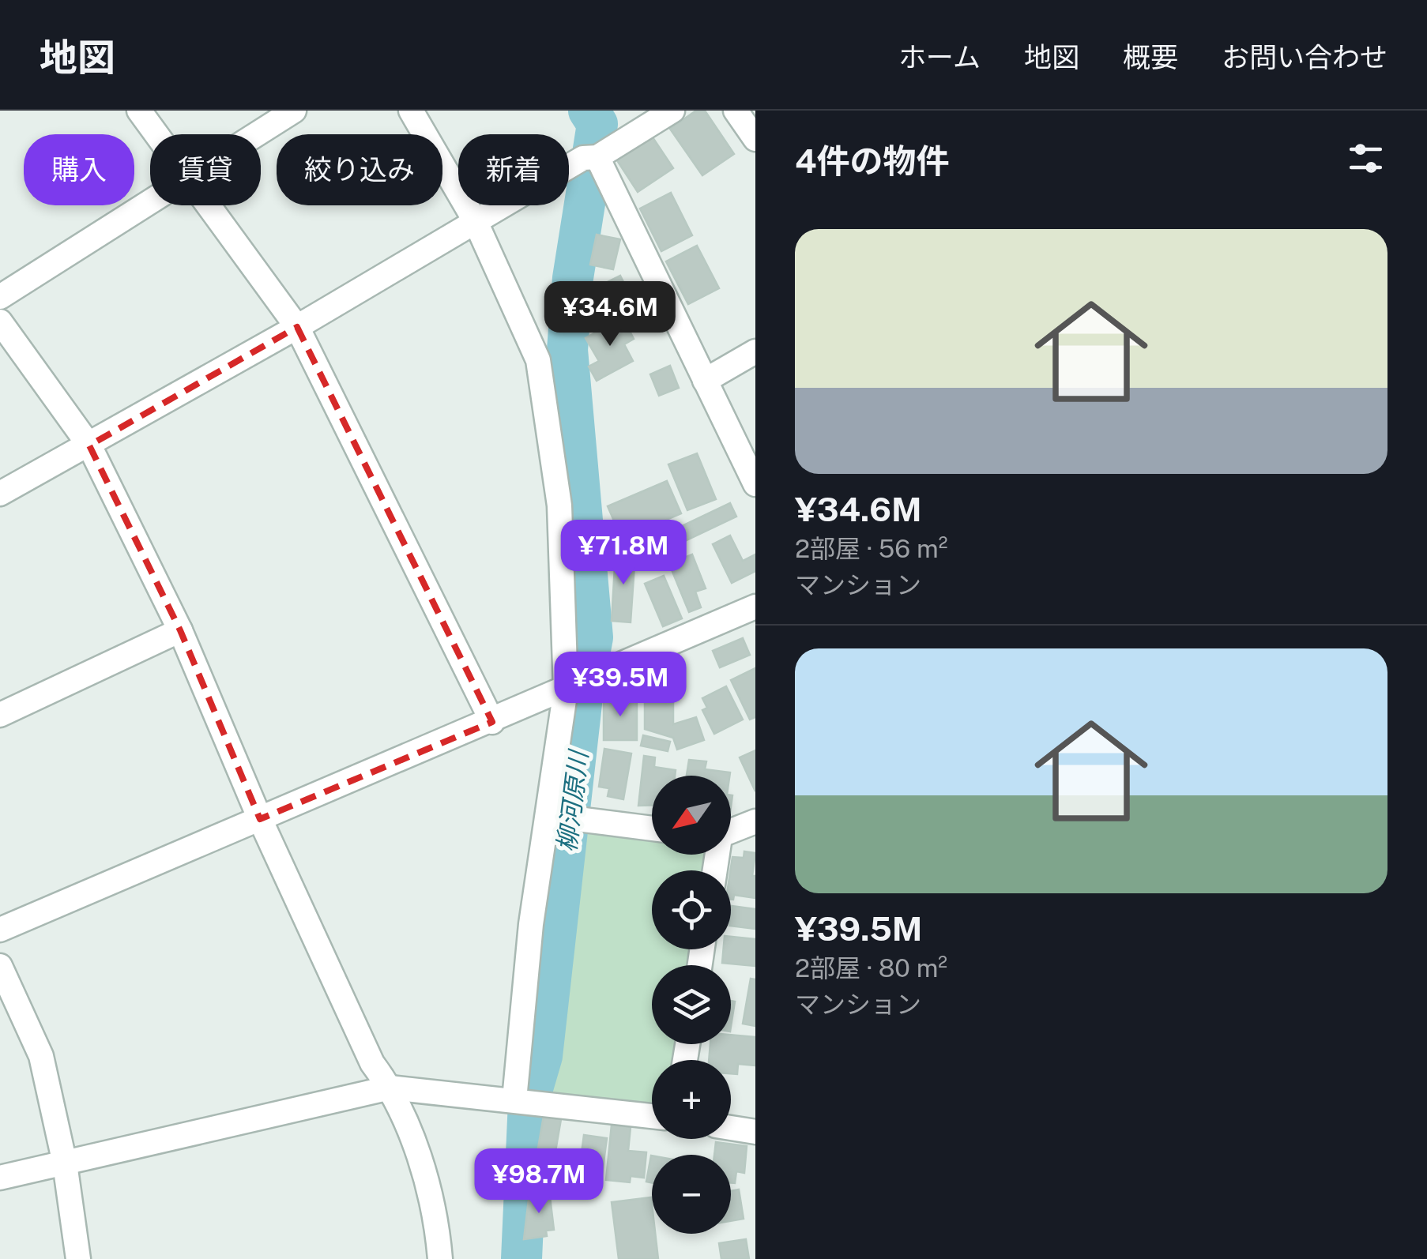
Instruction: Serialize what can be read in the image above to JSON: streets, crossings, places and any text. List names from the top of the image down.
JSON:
{
  "water": ["柳河原川"],
  "north": "bottom left",
  "page": {
    "header": "地図",
    "nav": [
      "ホーム",
      "地図",
      "概要",
      "お問い合わせ"
    ],
    "heading": "4件の物件",
    "chip": [
      "購入",
      "賃貸",
      "絞り込み",
      "新着"
    ],
    "list": [
      {
        "name": "¥34.6M",
        "note": "2部屋 · 56 m² · マンション"
      },
      {
        "name": "¥39.5M",
        "note": "2部屋 · 80 m² · マンション"
      }
    ],
    "price": [
      "¥34.6M",
      "¥71.8M",
      "¥39.5M",
      "¥98.7M"
    ],
    "map_buttons": ["+", "−"]
  }
}
